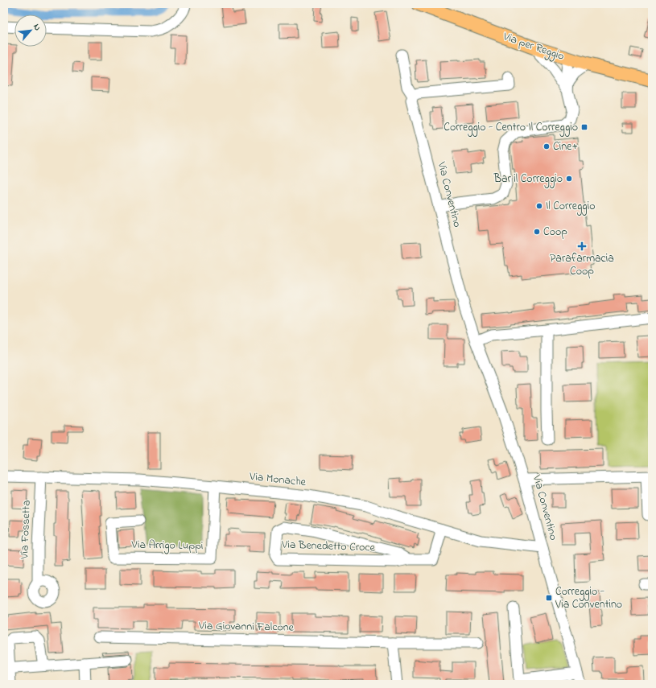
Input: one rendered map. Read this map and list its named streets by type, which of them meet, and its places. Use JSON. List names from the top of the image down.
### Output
{
  "streets": {
    "main road": ["Via per Reggio"],
    "street": [
      "Via Conventino",
      "Via Monache",
      "Via Fossetta",
      "Via Arrigo Luppi",
      "Via Benedetto Croce",
      "Via Giovanni Falcone"
    ]
  },
  "crossings": [
    ["Via Conventino", "Via Monache"],
    ["Via Monache", "Via Fossetta"],
    ["Via Monache", "Via Arrigo Luppi"],
    ["Via Monache", "Via Benedetto Croce"]
  ],
  "places": {
    "transit": ["Correggio - Centro Il Correggio", "Correggio - Via Conventino"],
    "other": [
      "Cine+",
      "Bar il Correggio",
      "Il Correggio",
      "Coop"
    ],
    "health": ["Parafarmacia Coop"]
  },
  "north": "top right"
}
